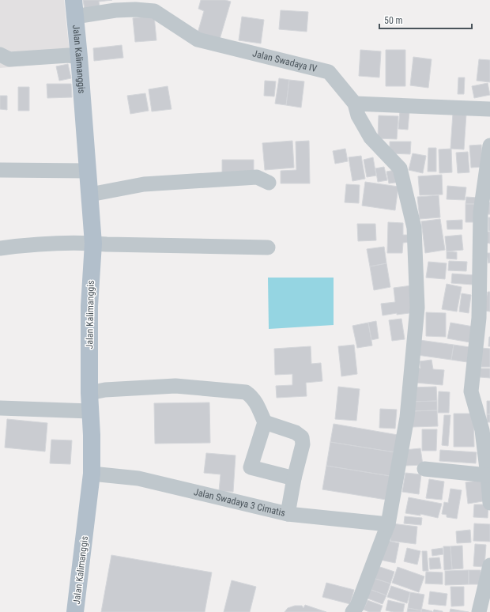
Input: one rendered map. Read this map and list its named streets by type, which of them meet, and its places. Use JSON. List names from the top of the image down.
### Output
{
  "streets": {
    "main road": ["Jalan Kalimanggis"],
    "street": ["Jalan Swadaya IV", "Jalan Swadaya 3 Cimatis"]
  },
  "crossings": [
    ["Jalan Kalimanggis", "Jalan Swadaya IV"],
    ["Jalan Kalimanggis", "Jalan Swadaya 3 Cimatis"],
    ["Jalan Swadaya IV", "Jalan Swadaya 3 Cimatis"]
  ],
  "scale_bar": "50 m"
}
